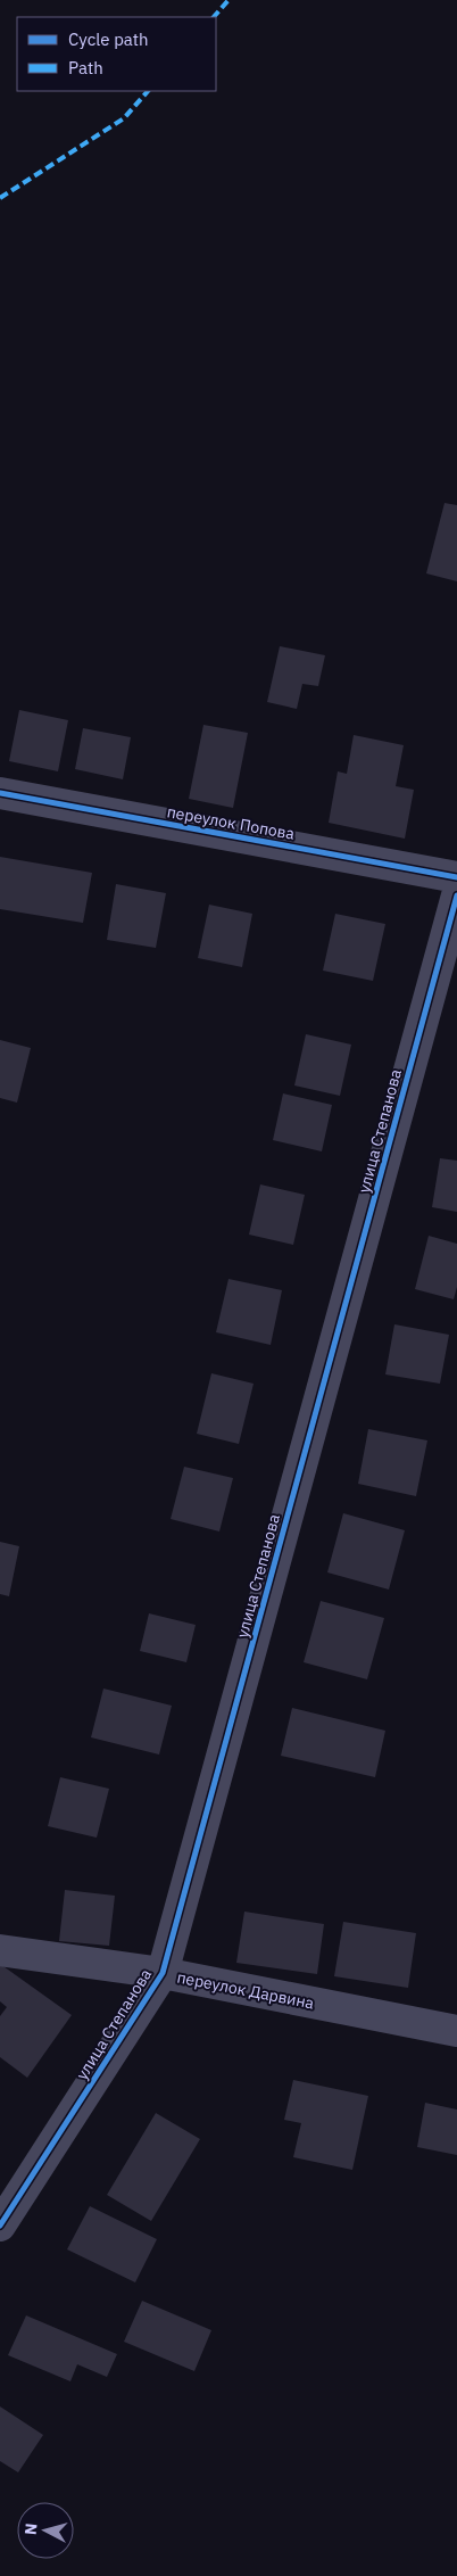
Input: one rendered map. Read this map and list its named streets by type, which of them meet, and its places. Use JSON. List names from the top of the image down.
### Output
{
  "streets": {
    "street": ["переулок Попова", "улица Степанова", "переулок Дарвина"]
  },
  "crossings": [
    ["улица Степанова", "переулок Дарвина"]
  ],
  "legend": ["Cycle path", "Path"],
  "north": "left"
}
